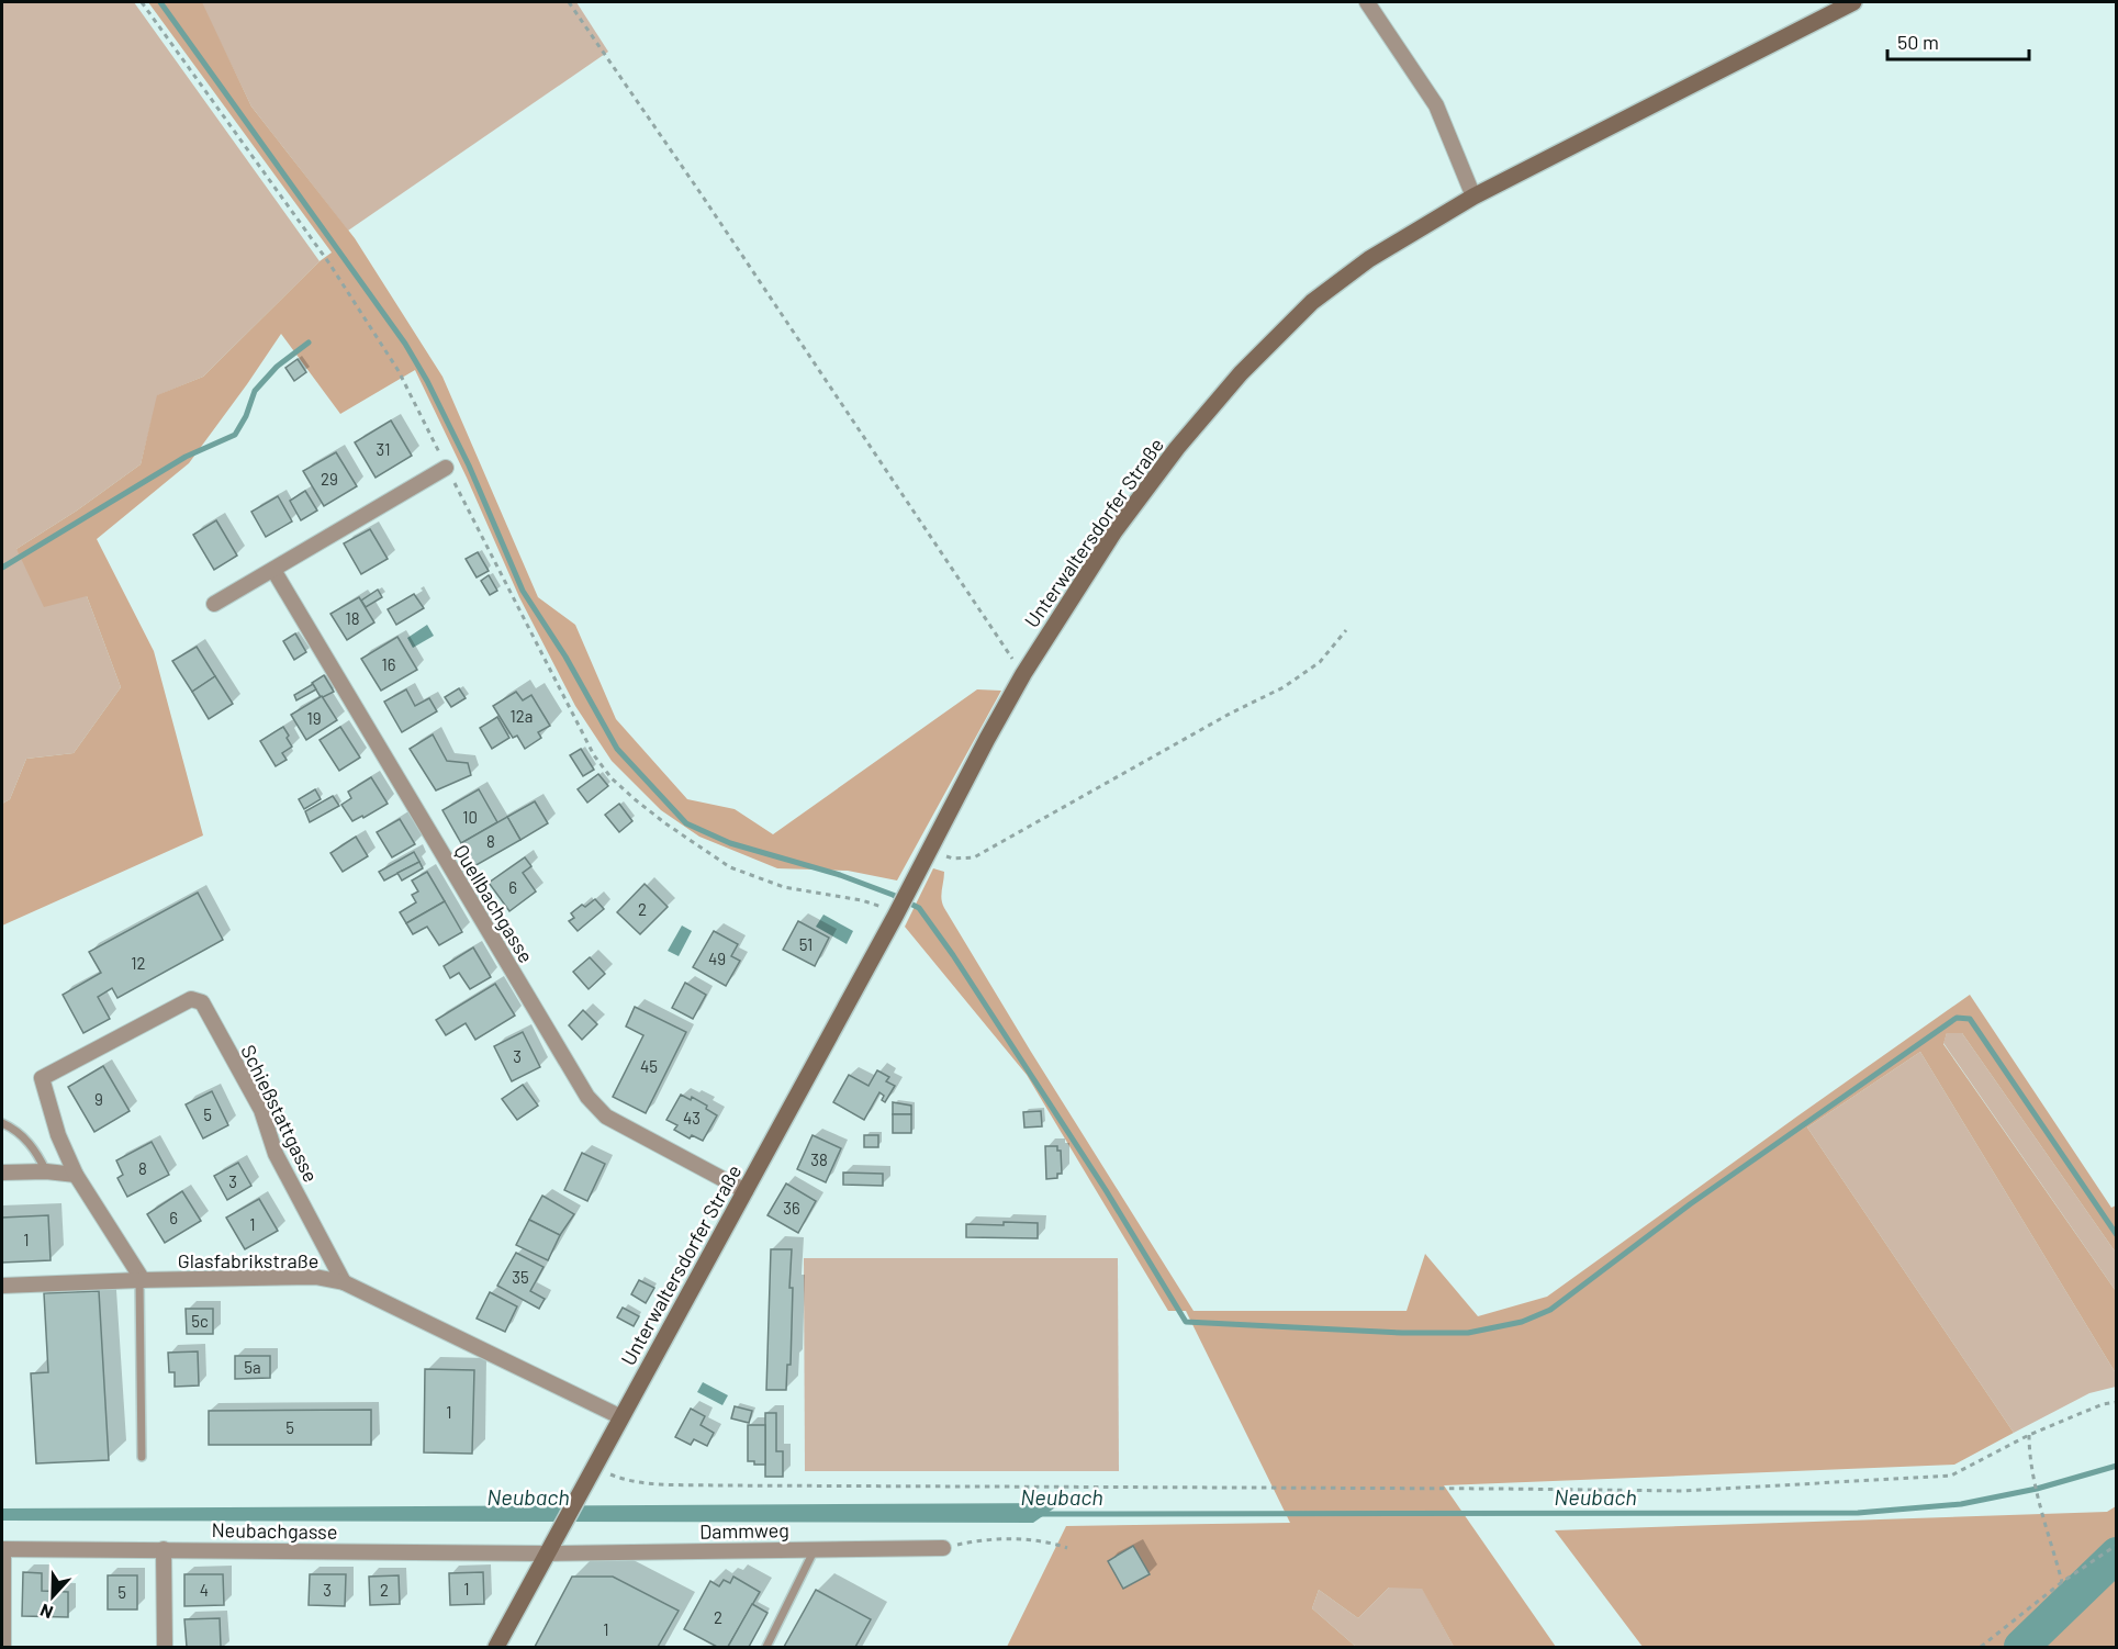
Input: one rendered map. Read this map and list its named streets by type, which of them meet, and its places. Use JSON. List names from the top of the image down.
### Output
{
  "streets": {
    "main road": ["Unterwaltersdorfer Straße"],
    "street": [
      "Quellbachgasse",
      "Schießstattgasse",
      "Glasfabrikstraße",
      "Neubachgasse",
      "Dammweg"
    ]
  },
  "crossings": [
    ["Unterwaltersdorfer Straße", "Quellbachgasse"],
    ["Unterwaltersdorfer Straße", "Glasfabrikstraße"],
    ["Unterwaltersdorfer Straße", "Neubachgasse"],
    ["Unterwaltersdorfer Straße", "Dammweg"],
    ["Schießstattgasse", "Glasfabrikstraße"],
    ["Neubachgasse", "Dammweg"]
  ],
  "water": ["Neubach"],
  "house_numbers": [
    "31",
    "29",
    "18",
    "16",
    "12a",
    "19",
    "10",
    "8",
    "6",
    "2",
    "51",
    "49",
    "12",
    "3",
    "45",
    "9",
    "5",
    "43",
    "38",
    "8",
    "3",
    "36",
    "6",
    "1",
    "1",
    "35",
    "5c",
    "5a",
    "1",
    "5",
    "1",
    "4",
    "3",
    "2",
    "5",
    "2",
    "1"
  ],
  "scale_bar": "50 m",
  "north": "bottom"
}
